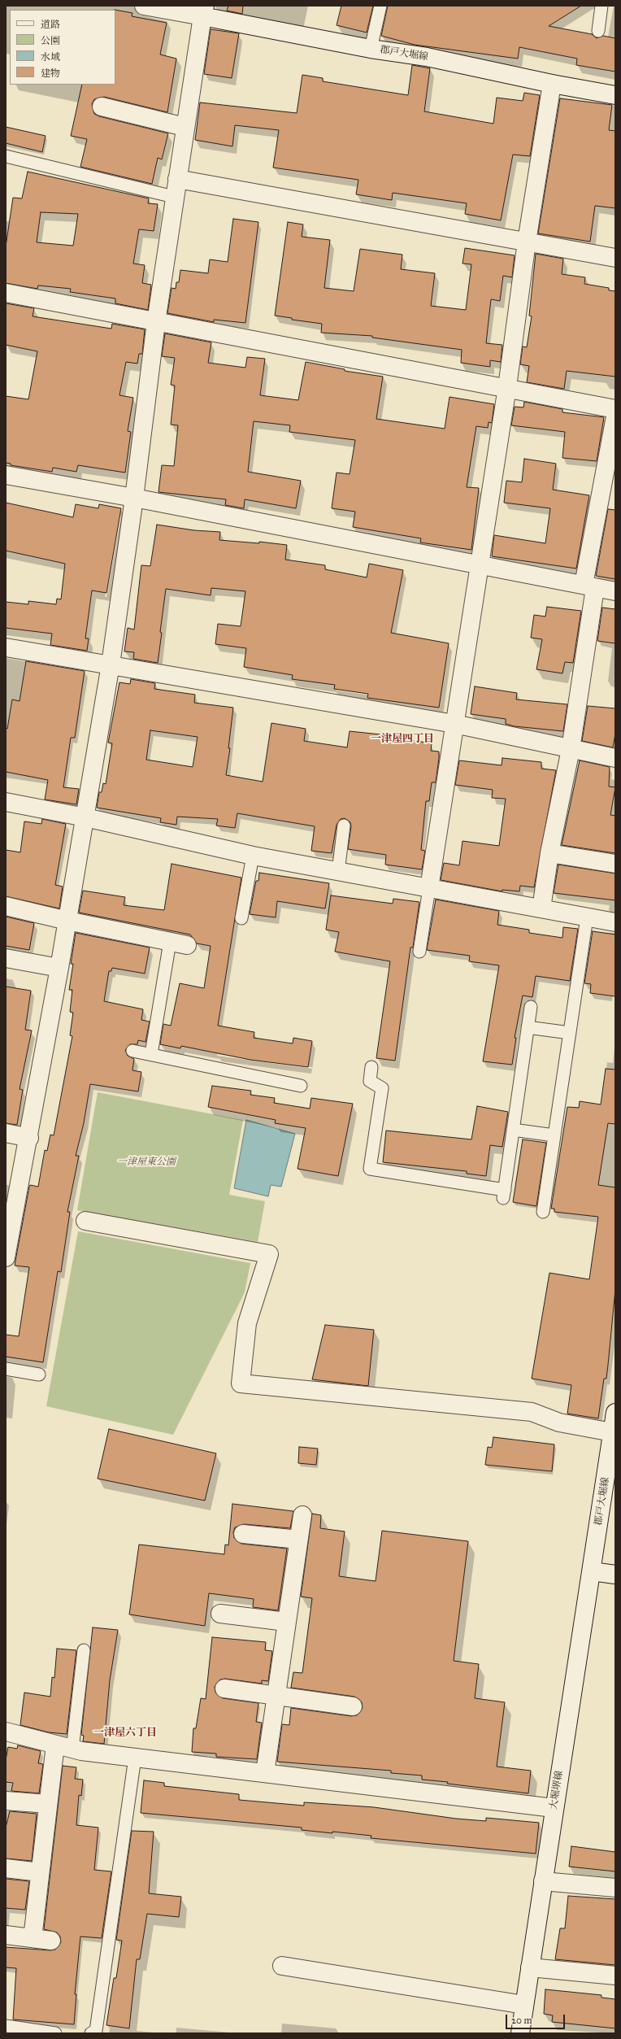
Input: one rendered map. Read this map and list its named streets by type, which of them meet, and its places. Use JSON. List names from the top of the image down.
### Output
{
  "streets": {
    "street": ["郡戸大堀線", "大堀堺線"]
  },
  "crossings": [
    ["郡戸大堀線", "大堀堺線"]
  ],
  "districts": ["一津屋四丁目", "一津屋六丁目"],
  "parks": ["一津屋東公園"],
  "legend": [
    "道路",
    "公園",
    "水域",
    "建物"
  ],
  "scale_bar": "20 m"
}
